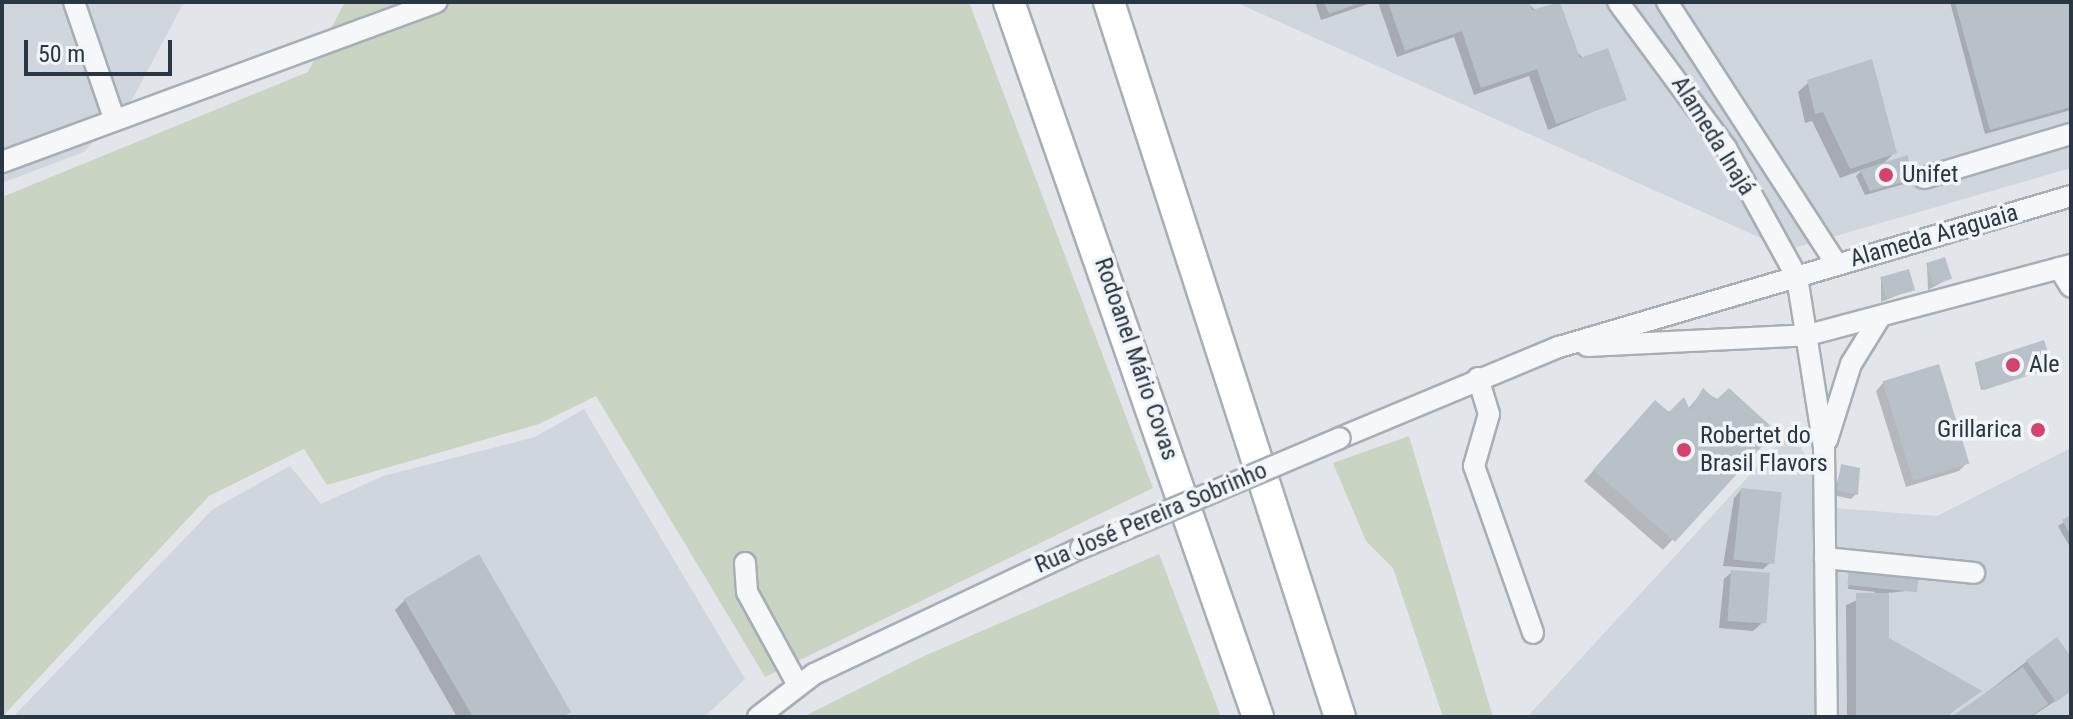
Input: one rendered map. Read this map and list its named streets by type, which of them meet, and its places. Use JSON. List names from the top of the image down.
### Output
{
  "streets": {
    "highway": ["Rodoanel Mário Covas"],
    "street": ["Alameda Inajá", "Alameda Araguaia", "Rua José Pereira Sobrinho"]
  },
  "crossings": [
    ["Alameda Inajá", "Alameda Araguaia"],
    ["Alameda Inajá", "Rua José Pereira Sobrinho"],
    ["Alameda Araguaia", "Rua José Pereira Sobrinho"]
  ],
  "places": [
    "Unifet",
    "Ale",
    "Grillarica",
    "Robertet do Brasil Flavors"
  ],
  "scale_bar": "50 m"
}
